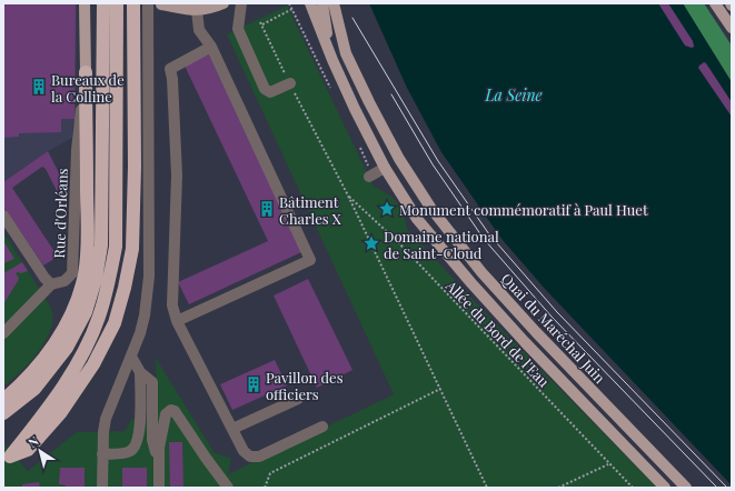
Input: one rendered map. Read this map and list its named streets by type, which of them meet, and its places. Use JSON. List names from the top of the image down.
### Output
{
  "streets": {
    "main road": ["Quai du Maréchal Juin"],
    "street": ["Rue d'Orléans"],
    "path": ["Allée du Bord de l'Eau"]
  },
  "water": ["La Seine"],
  "places": {
    "building": ["Bureaux de la Colline", "Bâtiment Charles X", "Pavillon des officiers"],
    "place": ["Monument commémoratif à Paul Huet", "Domaine national de Saint-Cloud"]
  },
  "north": "top left"
}
